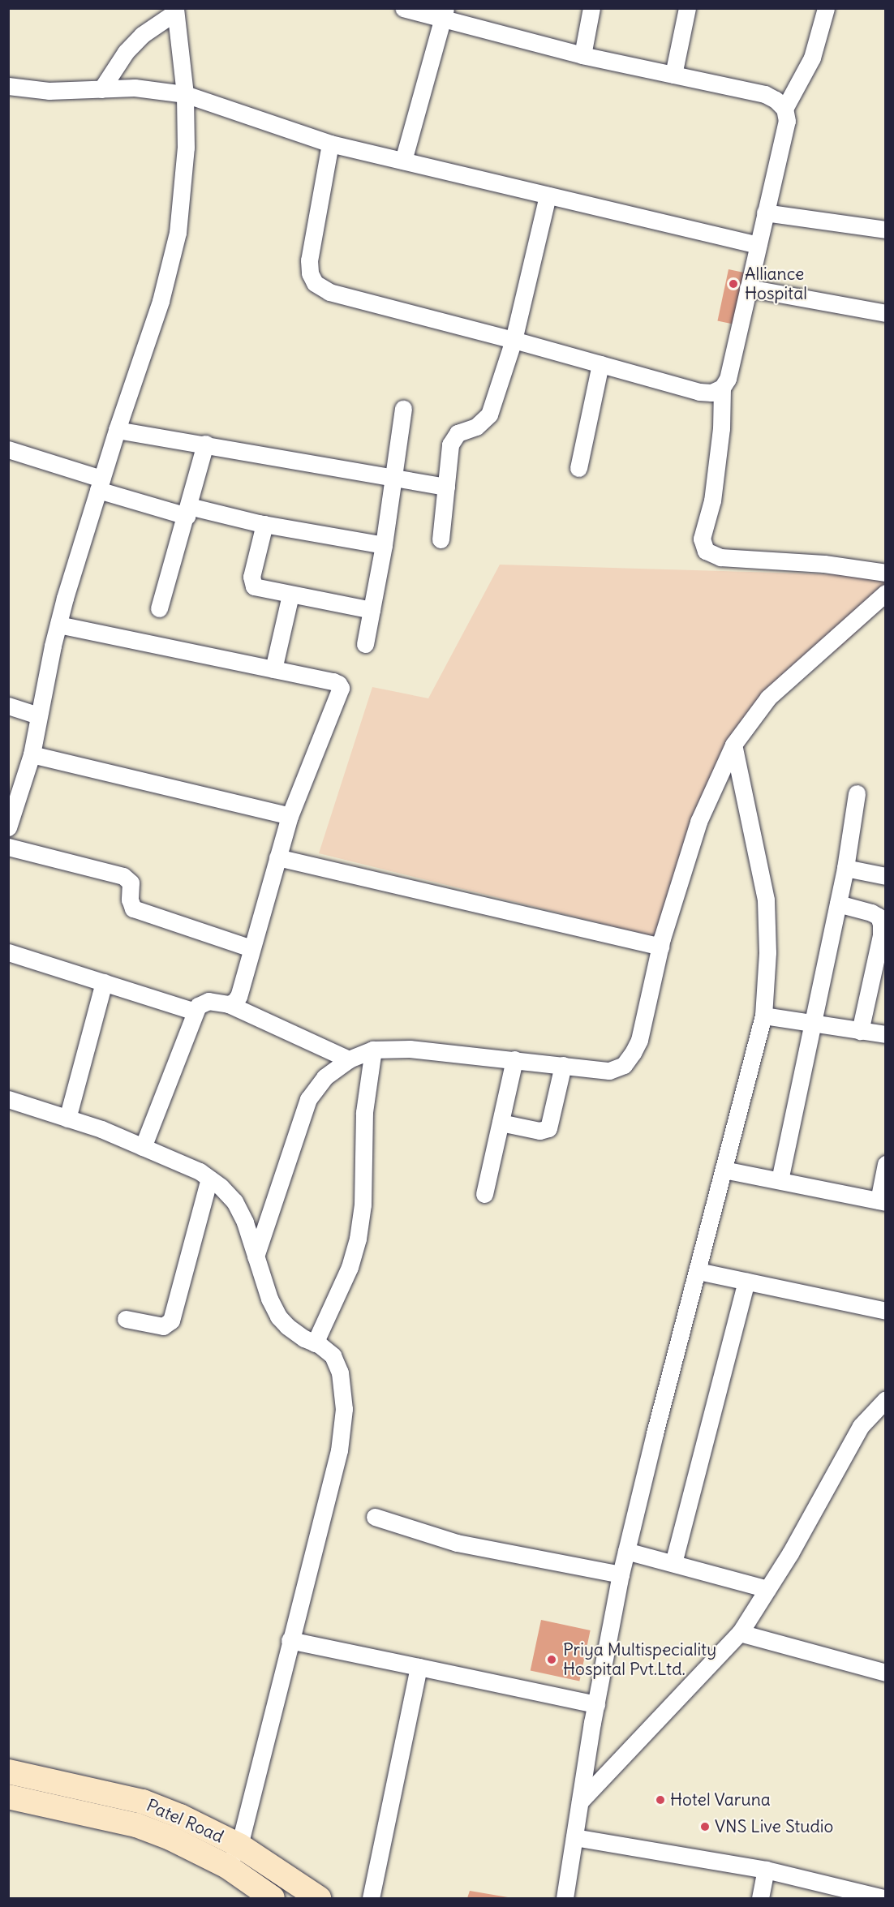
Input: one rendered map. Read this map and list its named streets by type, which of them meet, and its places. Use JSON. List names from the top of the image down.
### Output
{
  "streets": {
    "street": ["Patel Road"]
  },
  "places": [
    "Alliance Hospital",
    "Priya Multispeciality Hospital Pvt.Ltd.",
    "Hotel Varuna",
    "VNS Live Studio"
  ]
}
